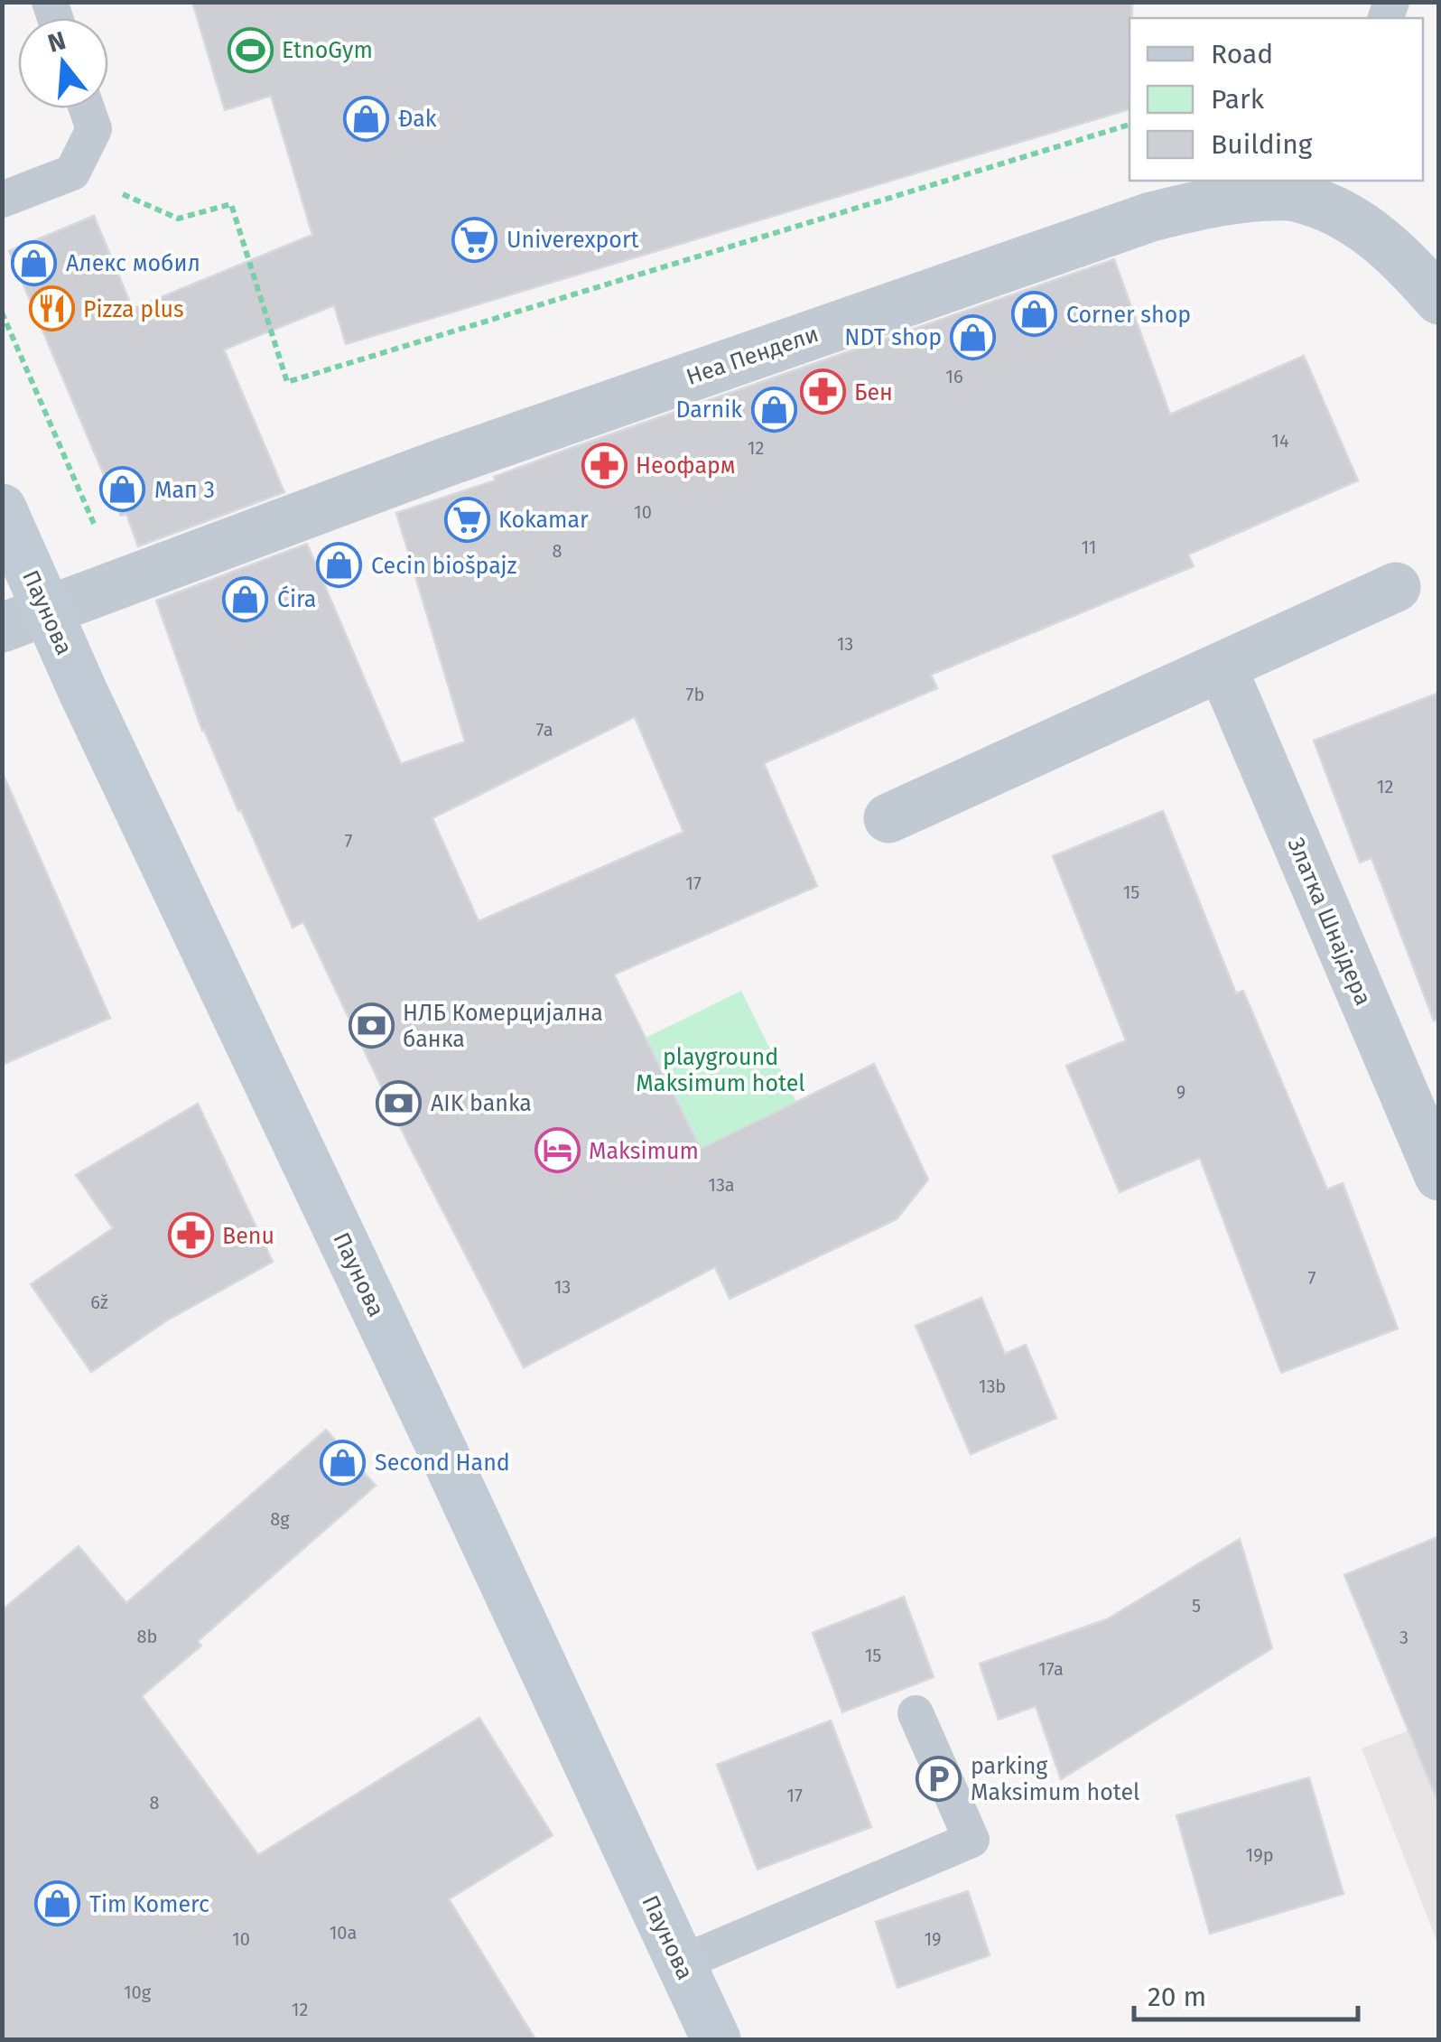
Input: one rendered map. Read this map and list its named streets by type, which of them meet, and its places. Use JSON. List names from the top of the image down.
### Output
{
  "streets": {
    "street": ["Неа Пендели", "Паунова", "Златка Шнајдера"]
  },
  "crossings": [
    ["Неа Пендели", "Паунова"]
  ],
  "parks": ["playground Maksimum hotel"],
  "places": {
    "sports": ["EtnoGym"],
    "shop": [
      "Đak",
      "Алекс мобил",
      "Corner shop",
      "NDT shop",
      "Darnik",
      "Мап 3",
      "Cecin biošpajz",
      "Ćira",
      "Second Hand",
      "Tim Komerc"
    ],
    "supermarket": ["Univerexport", "Kokamar"],
    "restaurant": ["Pizza plus"],
    "pharmacy": ["Бен", "Неофарм", "Benu"],
    "bank": ["НЛБ Комерцијална банка", "AIK banka"],
    "hotel": ["Maksimum"],
    "parking": ["parking Maksimum hotel"]
  },
  "house_numbers": [
    "16",
    "14",
    "12",
    "10",
    "11",
    "8",
    "13",
    "7b",
    "7a",
    "12",
    "7",
    "17",
    "15",
    "9",
    "13a",
    "7",
    "13",
    "6ž",
    "13b",
    "8g",
    "5",
    "8b",
    "3",
    "15",
    "17a",
    "17",
    "8",
    "19p",
    "10a",
    "10",
    "19",
    "10g",
    "12"
  ],
  "legend": ["Road", "Park", "Building"],
  "scale_bar": "20 m",
  "north": "top"
}
